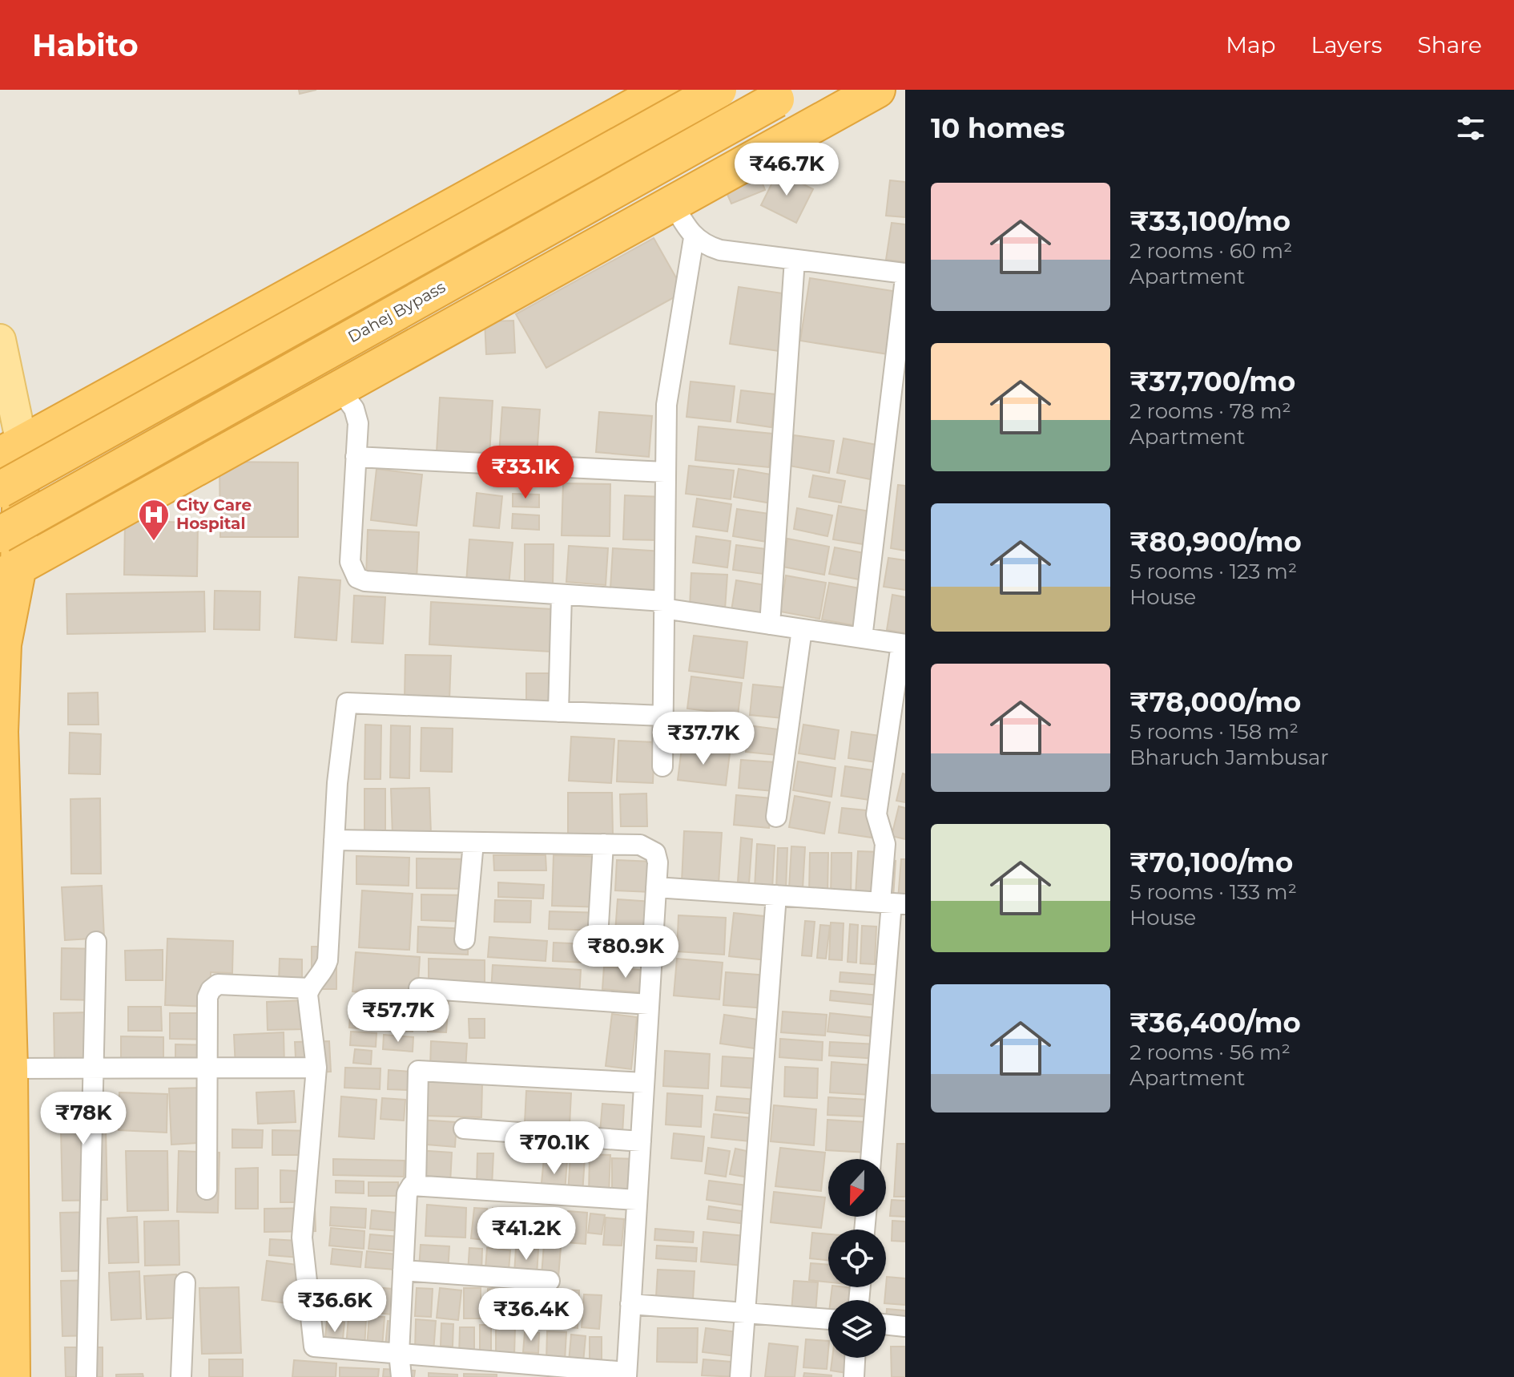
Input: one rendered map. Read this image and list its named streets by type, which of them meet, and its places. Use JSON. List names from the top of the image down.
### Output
{
  "streets": {
    "highway": ["Dahej Bypass"]
  },
  "places": {
    "hospital": ["City Care Hospital"]
  },
  "north": "bottom",
  "page": {
    "header": "Habito",
    "nav": ["Map", "Layers", "Share"],
    "heading": "10 homes",
    "price": [
      "₹46.7K",
      "₹33.1K",
      "₹37.7K",
      "₹80.9K",
      "₹57.7K",
      "₹78K",
      "₹70.1K",
      "₹41.2K",
      "₹36.6K",
      "₹36.4K"
    ],
    "list": [
      {
        "name": "₹33,100/mo",
        "note": "2 rooms · 60 m² · Apartment"
      },
      {
        "name": "₹37,700/mo",
        "note": "2 rooms · 78 m² · Apartment"
      },
      {
        "name": "₹80,900/mo",
        "note": "5 rooms · 123 m² · House"
      },
      {
        "name": "₹78,000/mo",
        "note": "5 rooms · 158 m² · Bharuch Jambusar"
      },
      {
        "name": "₹70,100/mo",
        "note": "5 rooms · 133 m² · House"
      },
      {
        "name": "₹36,400/mo",
        "note": "2 rooms · 56 m² · Apartment"
      }
    ]
  }
}
